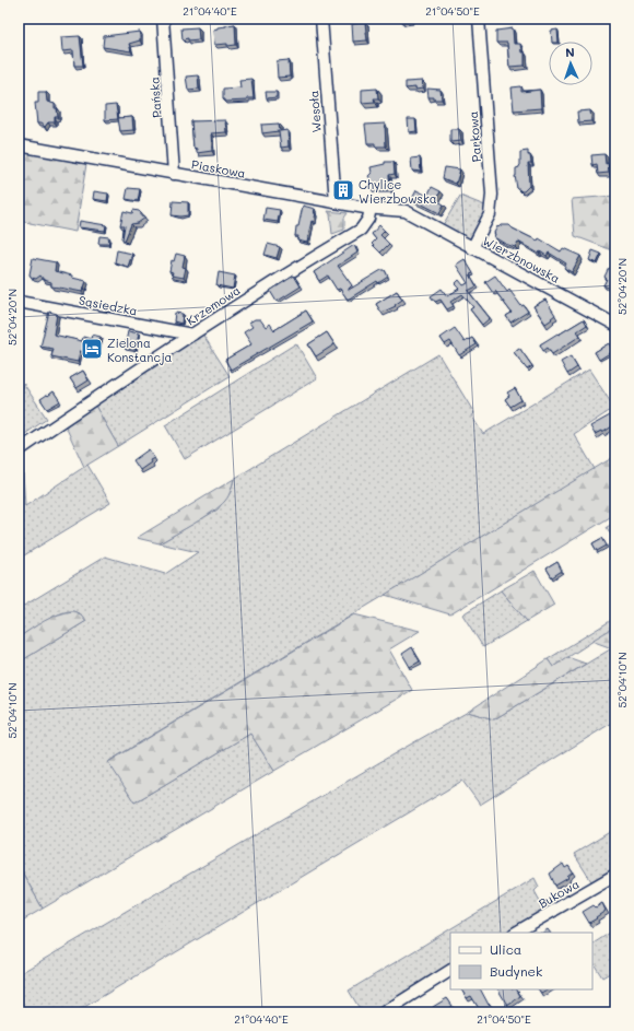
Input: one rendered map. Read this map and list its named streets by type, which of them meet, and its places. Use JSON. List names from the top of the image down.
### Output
{
  "streets": {
    "street": [
      "Pańska",
      "Wesoła",
      "Parkowa",
      "Piaskowa",
      "Wierzbnowska",
      "Sąsiedzka",
      "Krzemowa",
      "Bukowa"
    ]
  },
  "crossings": [
    ["Pańska", "Piaskowa"],
    ["Wesoła", "Piaskowa"],
    ["Parkowa", "Wierzbnowska"],
    ["Piaskowa", "Wierzbnowska"],
    ["Piaskowa", "Krzemowa"],
    ["Sąsiedzka", "Krzemowa"]
  ],
  "places": {
    "building": ["Chylice Wierzbowska"],
    "hotel": ["Zielona Konstancja"]
  },
  "legend": ["Ulica", "Budynek"],
  "north": "top",
  "coordinates": [
    "21°04'40\"E",
    "21°04'50\"E",
    "52°04'20\"N",
    "52°04'10\"N"
  ]
}
